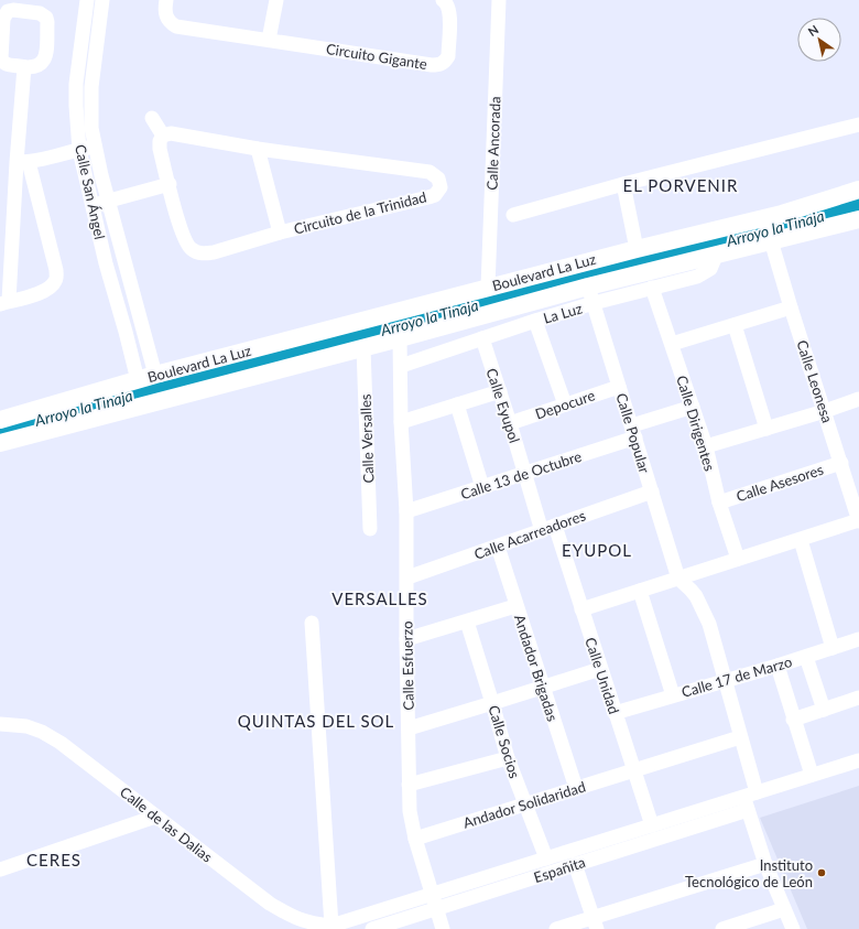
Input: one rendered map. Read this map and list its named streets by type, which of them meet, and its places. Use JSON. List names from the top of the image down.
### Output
{
  "streets": {
    "main road": ["Boulevard La Luz"],
    "street": [
      "Circuito Gigante",
      "Calle Ancorada",
      "Calle San Ángel",
      "Circuito de la Trinidad",
      "La Luz",
      "Calle Leonesa",
      "Depocure",
      "Calle Eyupol",
      "Calle Dirigentes",
      "Calle Popular",
      "Calle Versalles",
      "Calle 13 de Octubre",
      "Calle Asesores",
      "Calle Acarreadores",
      "Calle Esfuerzo",
      "Andador Brigadas",
      "Calle Unidad",
      "Calle 17 de Marzo",
      "Calle Socios",
      "Andador Solidaridad",
      "Calle de las Dalias",
      "Españita"
    ]
  },
  "crossings": [
    ["Calle Ancorada", "Boulevard La Luz"],
    ["Calle San Ángel", "Boulevard La Luz"],
    ["Boulevard La Luz", "La Luz"],
    ["Boulevard La Luz", "Calle Leonesa"],
    ["Boulevard La Luz", "Calle Popular"],
    ["Boulevard La Luz", "Calle Versalles"],
    ["Boulevard La Luz", "Calle Esfuerzo"],
    ["La Luz", "Calle Eyupol"],
    ["La Luz", "Calle Dirigentes"],
    ["La Luz", "Calle Popular"],
    ["La Luz", "Calle Esfuerzo"],
    ["Calle Leonesa", "Calle Asesores"],
    ["Depocure", "Calle Eyupol"],
    ["Depocure", "Calle Popular"],
    ["Calle Eyupol", "Calle 13 de Octubre"],
    ["Calle Eyupol", "Calle Acarreadores"],
    ["Calle Eyupol", "Calle Unidad"],
    ["Calle Dirigentes", "Calle 13 de Octubre"],
    ["Calle Dirigentes", "Calle Asesores"],
    ["Calle Popular", "Calle 13 de Octubre"],
    ["Calle Popular", "Calle Acarreadores"],
    ["Calle 13 de Octubre", "Calle Esfuerzo"],
    ["Calle Acarreadores", "Calle Esfuerzo"],
    ["Calle Acarreadores", "Andador Brigadas"],
    ["Calle Acarreadores", "Calle Unidad"],
    ["Calle Esfuerzo", "Andador Solidaridad"],
    ["Calle Esfuerzo", "Españita"],
    ["Andador Brigadas", "Andador Solidaridad"],
    ["Calle Unidad", "Calle 17 de Marzo"],
    ["Calle Unidad", "Andador Solidaridad"],
    ["Calle Socios", "Andador Solidaridad"]
  ],
  "districts": [
    "EL PORVENIR",
    "EYUPOL",
    "VERSALLES",
    "QUINTAS DEL SOL",
    "CERES"
  ],
  "water": ["Arroyo la Tinaja"],
  "places": ["Instituto Tecnológico de León"],
  "north": "top left"
}
